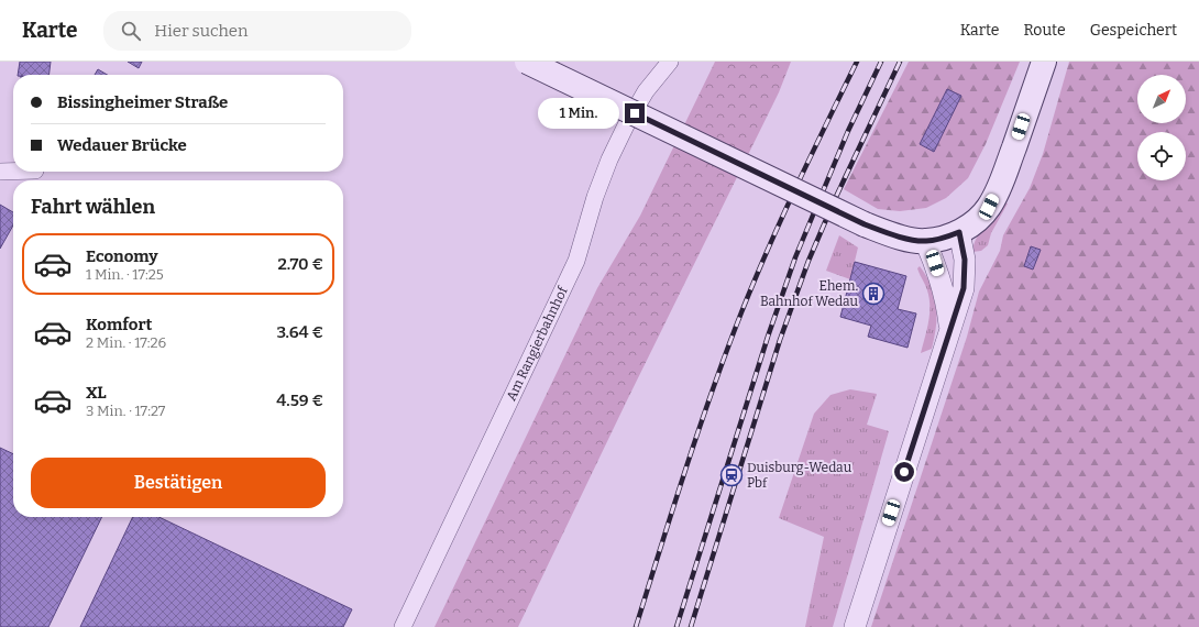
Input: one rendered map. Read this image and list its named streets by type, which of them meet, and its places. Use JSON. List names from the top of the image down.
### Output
{
  "streets": {
    "street": ["Am Rangierbahnhof"]
  },
  "places": {
    "building": ["Ehem. Bahnhof Wedau"],
    "station": ["Duisburg-Wedau Pbf"]
  },
  "north": "top right",
  "page": {
    "header": "Karte",
    "search": "Hier suchen",
    "nav": ["Karte", "Route", "Gespeichert"],
    "banner": ["Bissingheimer Straße", "Wedauer Brücke"],
    "bubble": "1 Min.",
    "heading": "Fahrt wählen",
    "list": [
      {
        "name": "Economy",
        "note": "1 Min. · 17:25",
        "value": "2.70 €"
      },
      {
        "name": "Komfort",
        "note": "2 Min. · 17:26",
        "value": "3.64 €"
      },
      {
        "name": "XL",
        "note": "3 Min. · 17:27",
        "value": "4.59 €"
      }
    ],
    "buttons": "Bestätigen"
  }
}
